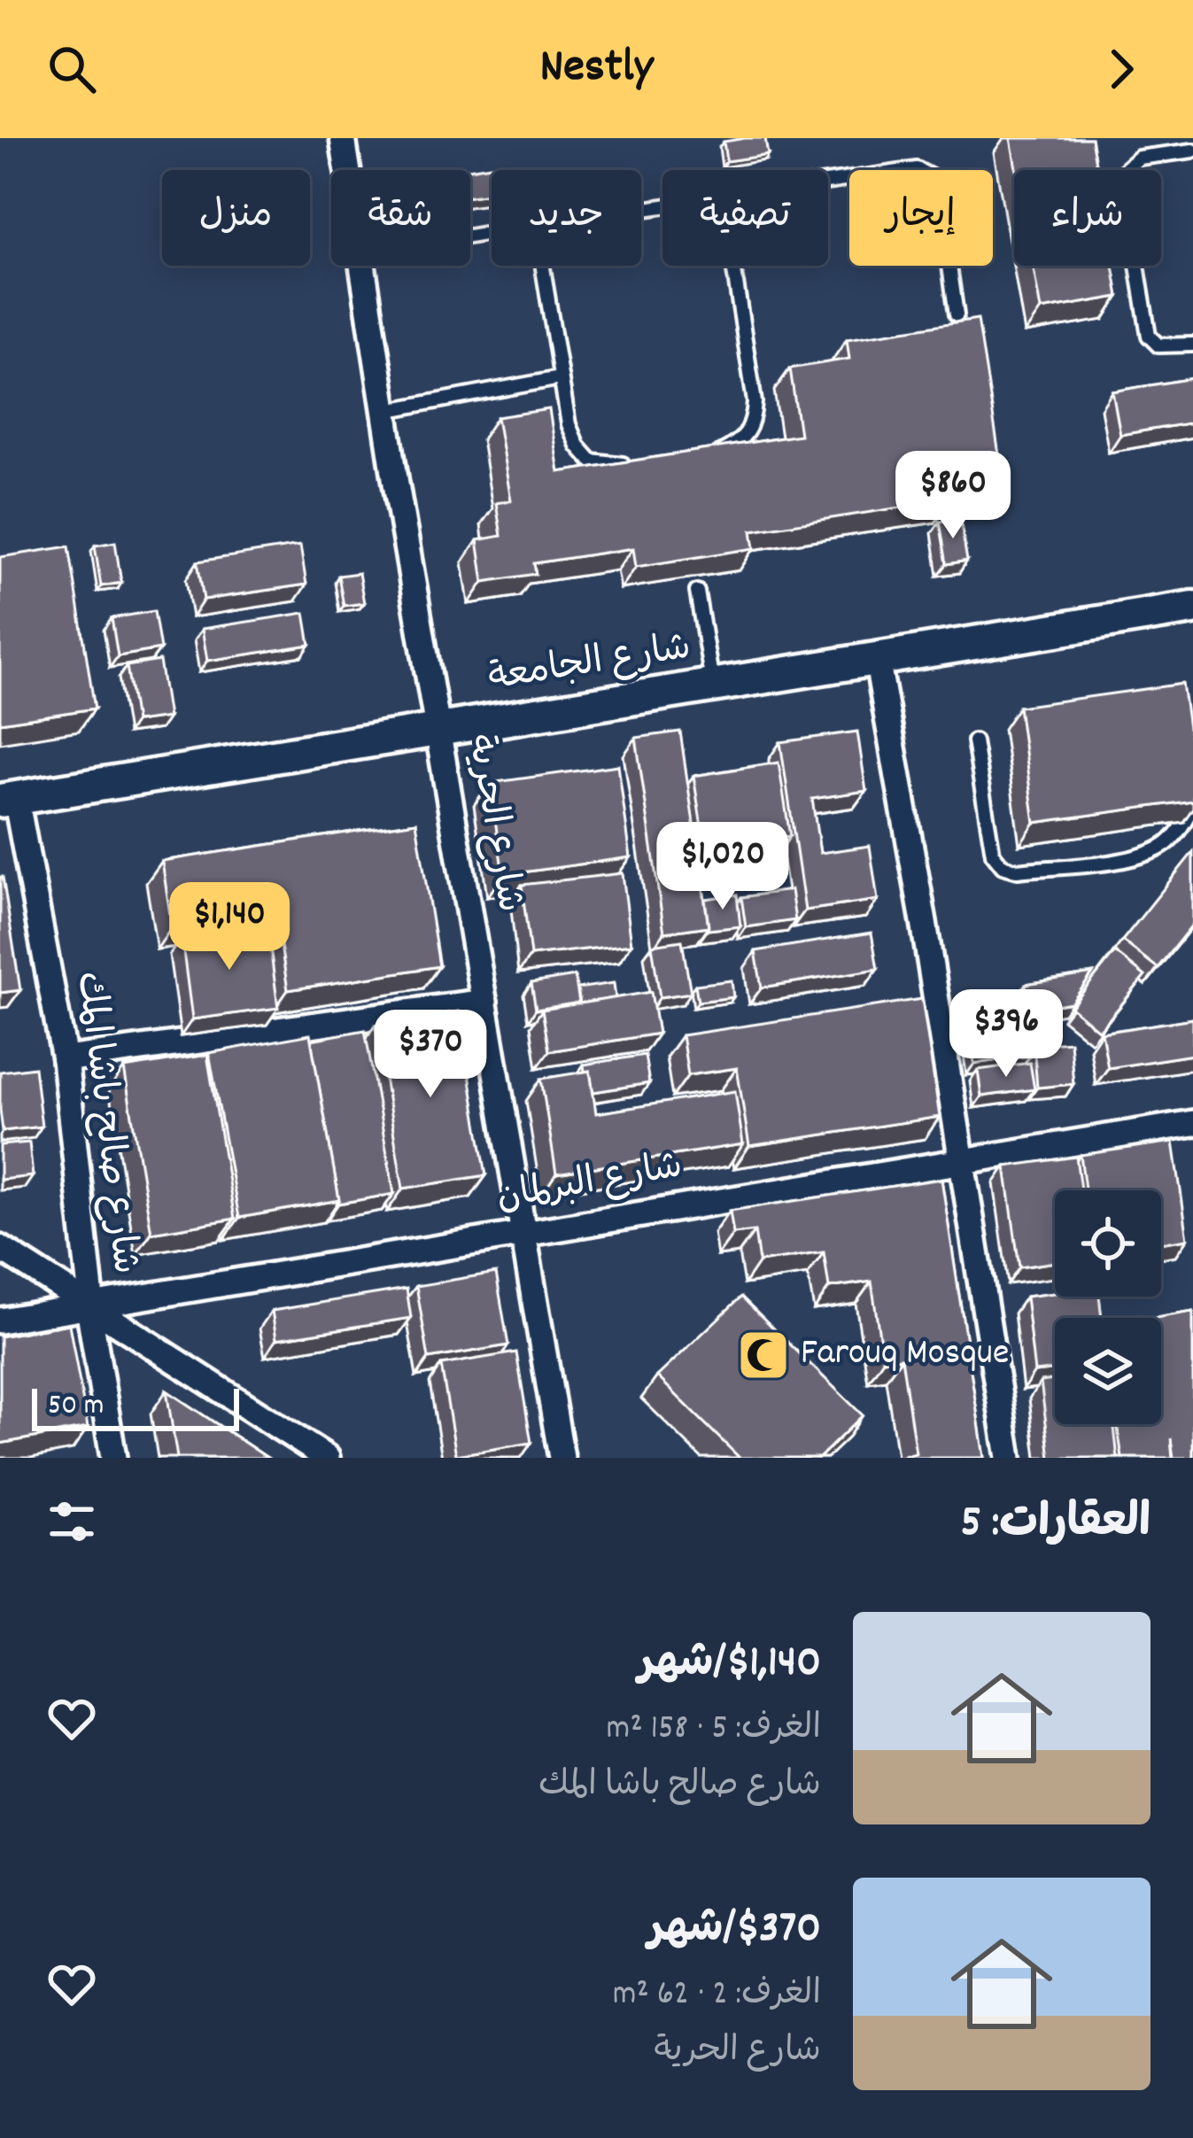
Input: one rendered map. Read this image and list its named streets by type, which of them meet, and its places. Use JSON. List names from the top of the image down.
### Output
{
  "streets": {
    "main road": ["شارع الجامعة"],
    "street": ["شارع الحرية", "شارع صالح باشا المك", "شارع البرلمان"]
  },
  "crossings": [
    ["شارع الجامعة", "شارع الحرية"],
    ["شارع الجامعة", "شارع صالح باشا المك"],
    ["شارع الحرية", "شارع البرلمان"],
    ["شارع صالح باشا المك", "شارع البرلمان"]
  ],
  "places": {
    "mosque": ["Farouq Mosque"]
  },
  "scale_bar": "50 m",
  "page": {
    "header": "Nestly",
    "chip": [
      "شراء",
      "إيجار",
      "تصفية",
      "جديد",
      "شقة",
      "منزل"
    ],
    "price": [
      "$860",
      "$1,020",
      "$1,140",
      "$396",
      "$370"
    ],
    "scale": "50 m",
    "heading": "العقارات: 5",
    "list": [
      {
        "name": "$1,140/شهر",
        "note": "الغرف: 5 · 158 m² · شارع صالح باشا المك"
      },
      {
        "name": "$370/شهر",
        "note": "الغرف: 2 · 62 m² · شارع الحرية"
      }
    ]
  }
}
